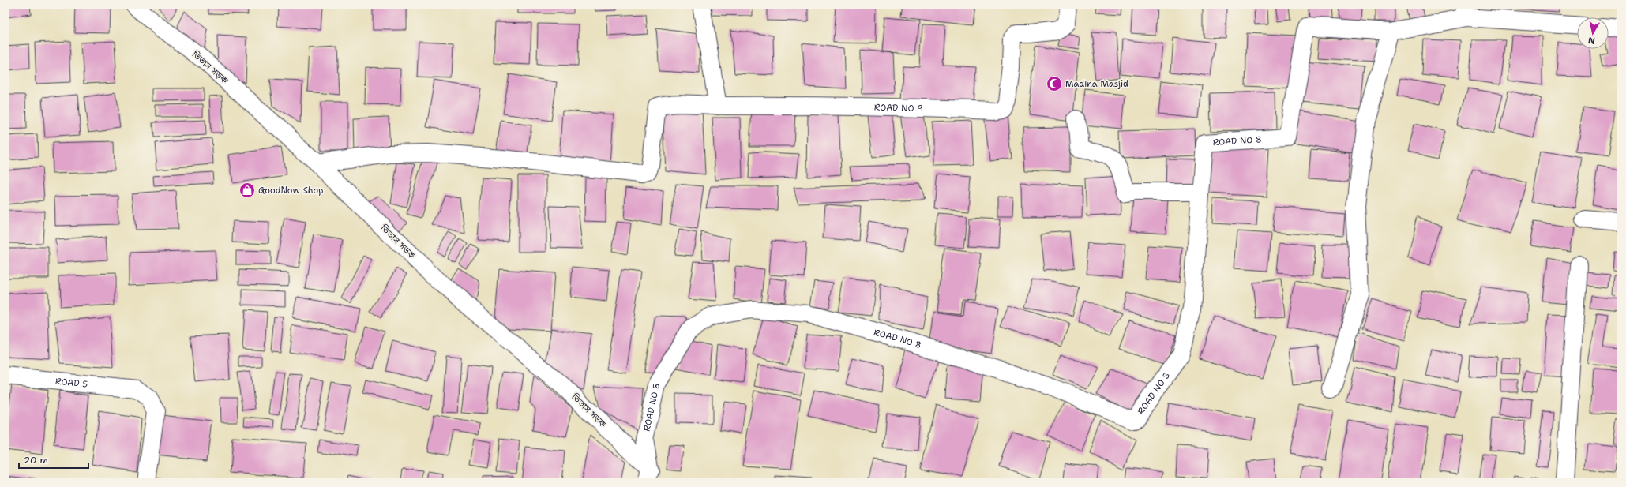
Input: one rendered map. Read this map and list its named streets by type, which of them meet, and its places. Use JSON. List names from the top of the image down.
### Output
{
  "streets": {
    "street": [
      "তিতাস সড়ক",
      "ROAD NO 9",
      "ROAD NO 8",
      "ROAD 5"
    ]
  },
  "crossings": [
    ["তিতাস সড়ক", "ROAD NO 9"],
    ["তিতাস সড়ক", "ROAD NO 8"]
  ],
  "places": {
    "mosque": ["Madina Masjid"],
    "shop": ["GoodNow Shop"]
  },
  "scale_bar": "20 m",
  "north": "bottom"
}
